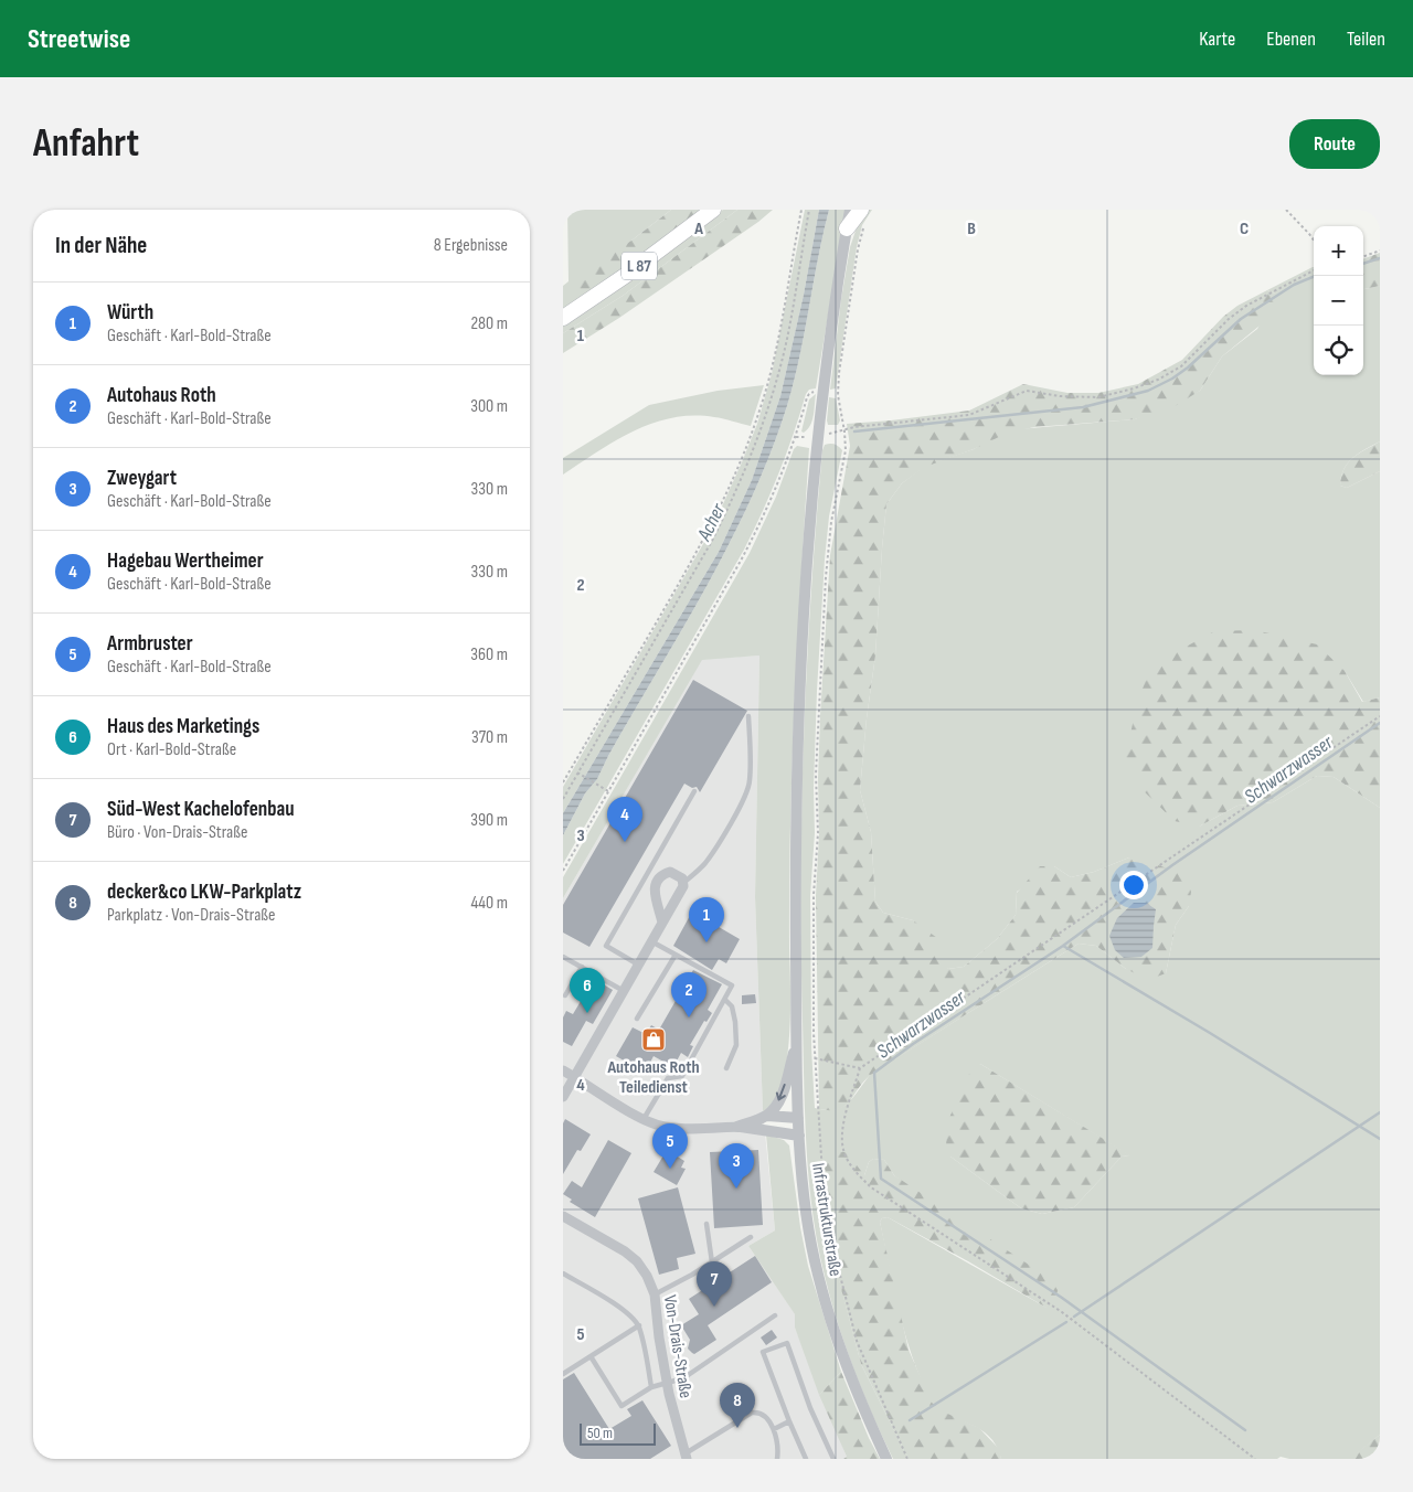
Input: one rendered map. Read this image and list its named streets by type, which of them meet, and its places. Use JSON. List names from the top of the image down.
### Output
{
  "streets": {
    "main road": ["L 87"],
    "street": ["Infrastrukturstraße", "Von-Drais-Straße"]
  },
  "water": ["Acher", "Schwarzwasser"],
  "places": {
    "shop": ["Autohaus Roth Teiledienst"]
  },
  "scale_bar": "50 m",
  "page": {
    "header": "Streetwise",
    "nav": ["Karte", "Ebenen", "Teilen"],
    "buttons": "Route",
    "title": "Anfahrt",
    "heading": ["In der Nähe", "8 Ergebnisse"],
    "map_buttons": ["+", "−"],
    "list": [
      {
        "mark": "1",
        "name": "Würth",
        "note": "Geschäft · Karl-Bold-Straße",
        "value": "280 m"
      },
      {
        "mark": "2",
        "name": "Autohaus Roth",
        "note": "Geschäft · Karl-Bold-Straße",
        "value": "300 m"
      },
      {
        "mark": "3",
        "name": "Zweygart",
        "note": "Geschäft · Karl-Bold-Straße",
        "value": "330 m"
      },
      {
        "mark": "4",
        "name": "Hagebau Wertheimer",
        "note": "Geschäft · Karl-Bold-Straße",
        "value": "330 m"
      },
      {
        "mark": "5",
        "name": "Armbruster",
        "note": "Geschäft · Karl-Bold-Straße",
        "value": "360 m"
      },
      {
        "mark": "6",
        "name": "Haus des Marketings",
        "note": "Ort · Karl-Bold-Straße",
        "value": "370 m"
      },
      {
        "mark": "7",
        "name": "Süd-West Kachelofenbau",
        "note": "Büro · Von-Drais-Straße",
        "value": "390 m"
      },
      {
        "mark": "8",
        "name": "decker&co LKW-Parkplatz",
        "note": "Parkplatz · Von-Drais-Straße",
        "value": "440 m"
      }
    ],
    "pins": [
      "4",
      "1",
      "6",
      "2",
      "5",
      "3",
      "7",
      "8"
    ],
    "scale": "50 m"
  },
  "grid": {
    "columns": ["A", "B", "C"],
    "rows": [
      "1",
      "2",
      "3",
      "4",
      "5"
    ]
  }
}
